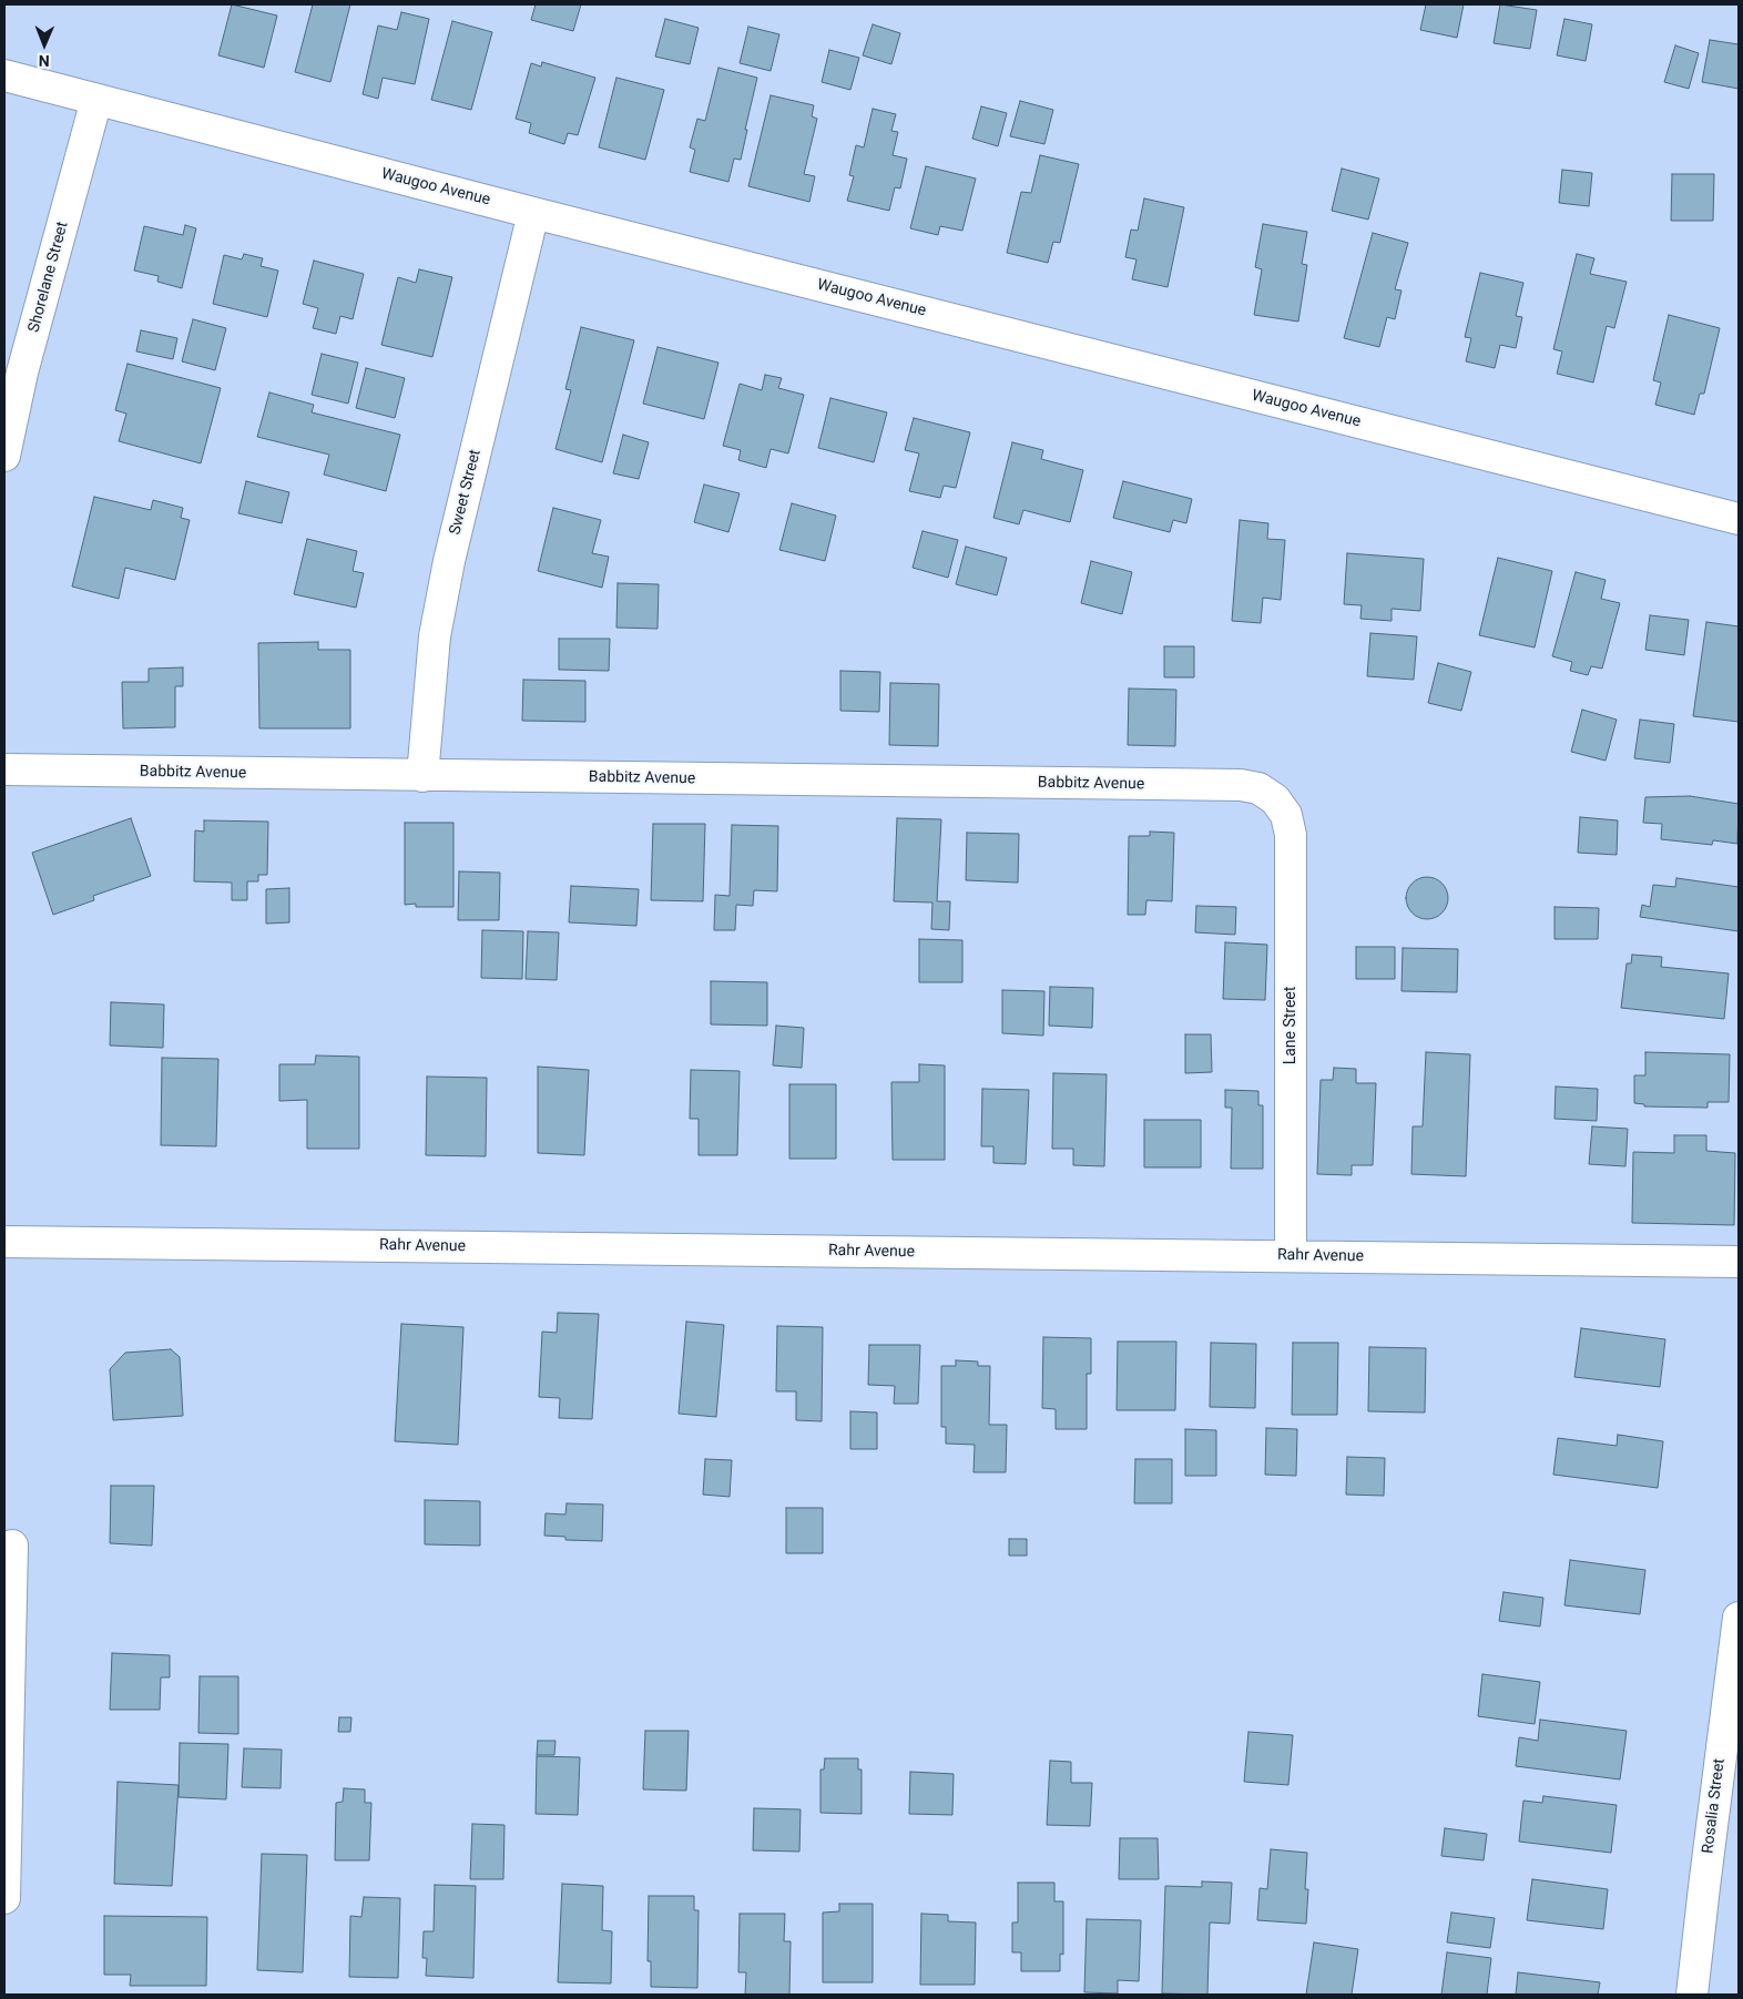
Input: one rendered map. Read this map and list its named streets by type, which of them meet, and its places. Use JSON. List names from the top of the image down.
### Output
{
  "streets": {
    "street": [
      "Waugoo Avenue",
      "Shorelane Street",
      "Sweet Street",
      "Babbitz Avenue",
      "Lane Street",
      "Rahr Avenue",
      "Rosalia Street"
    ]
  },
  "crossings": [
    ["Waugoo Avenue", "Shorelane Street"],
    ["Waugoo Avenue", "Sweet Street"],
    ["Sweet Street", "Babbitz Avenue"],
    ["Babbitz Avenue", "Lane Street"],
    ["Lane Street", "Rahr Avenue"]
  ],
  "north": "bottom"
}
